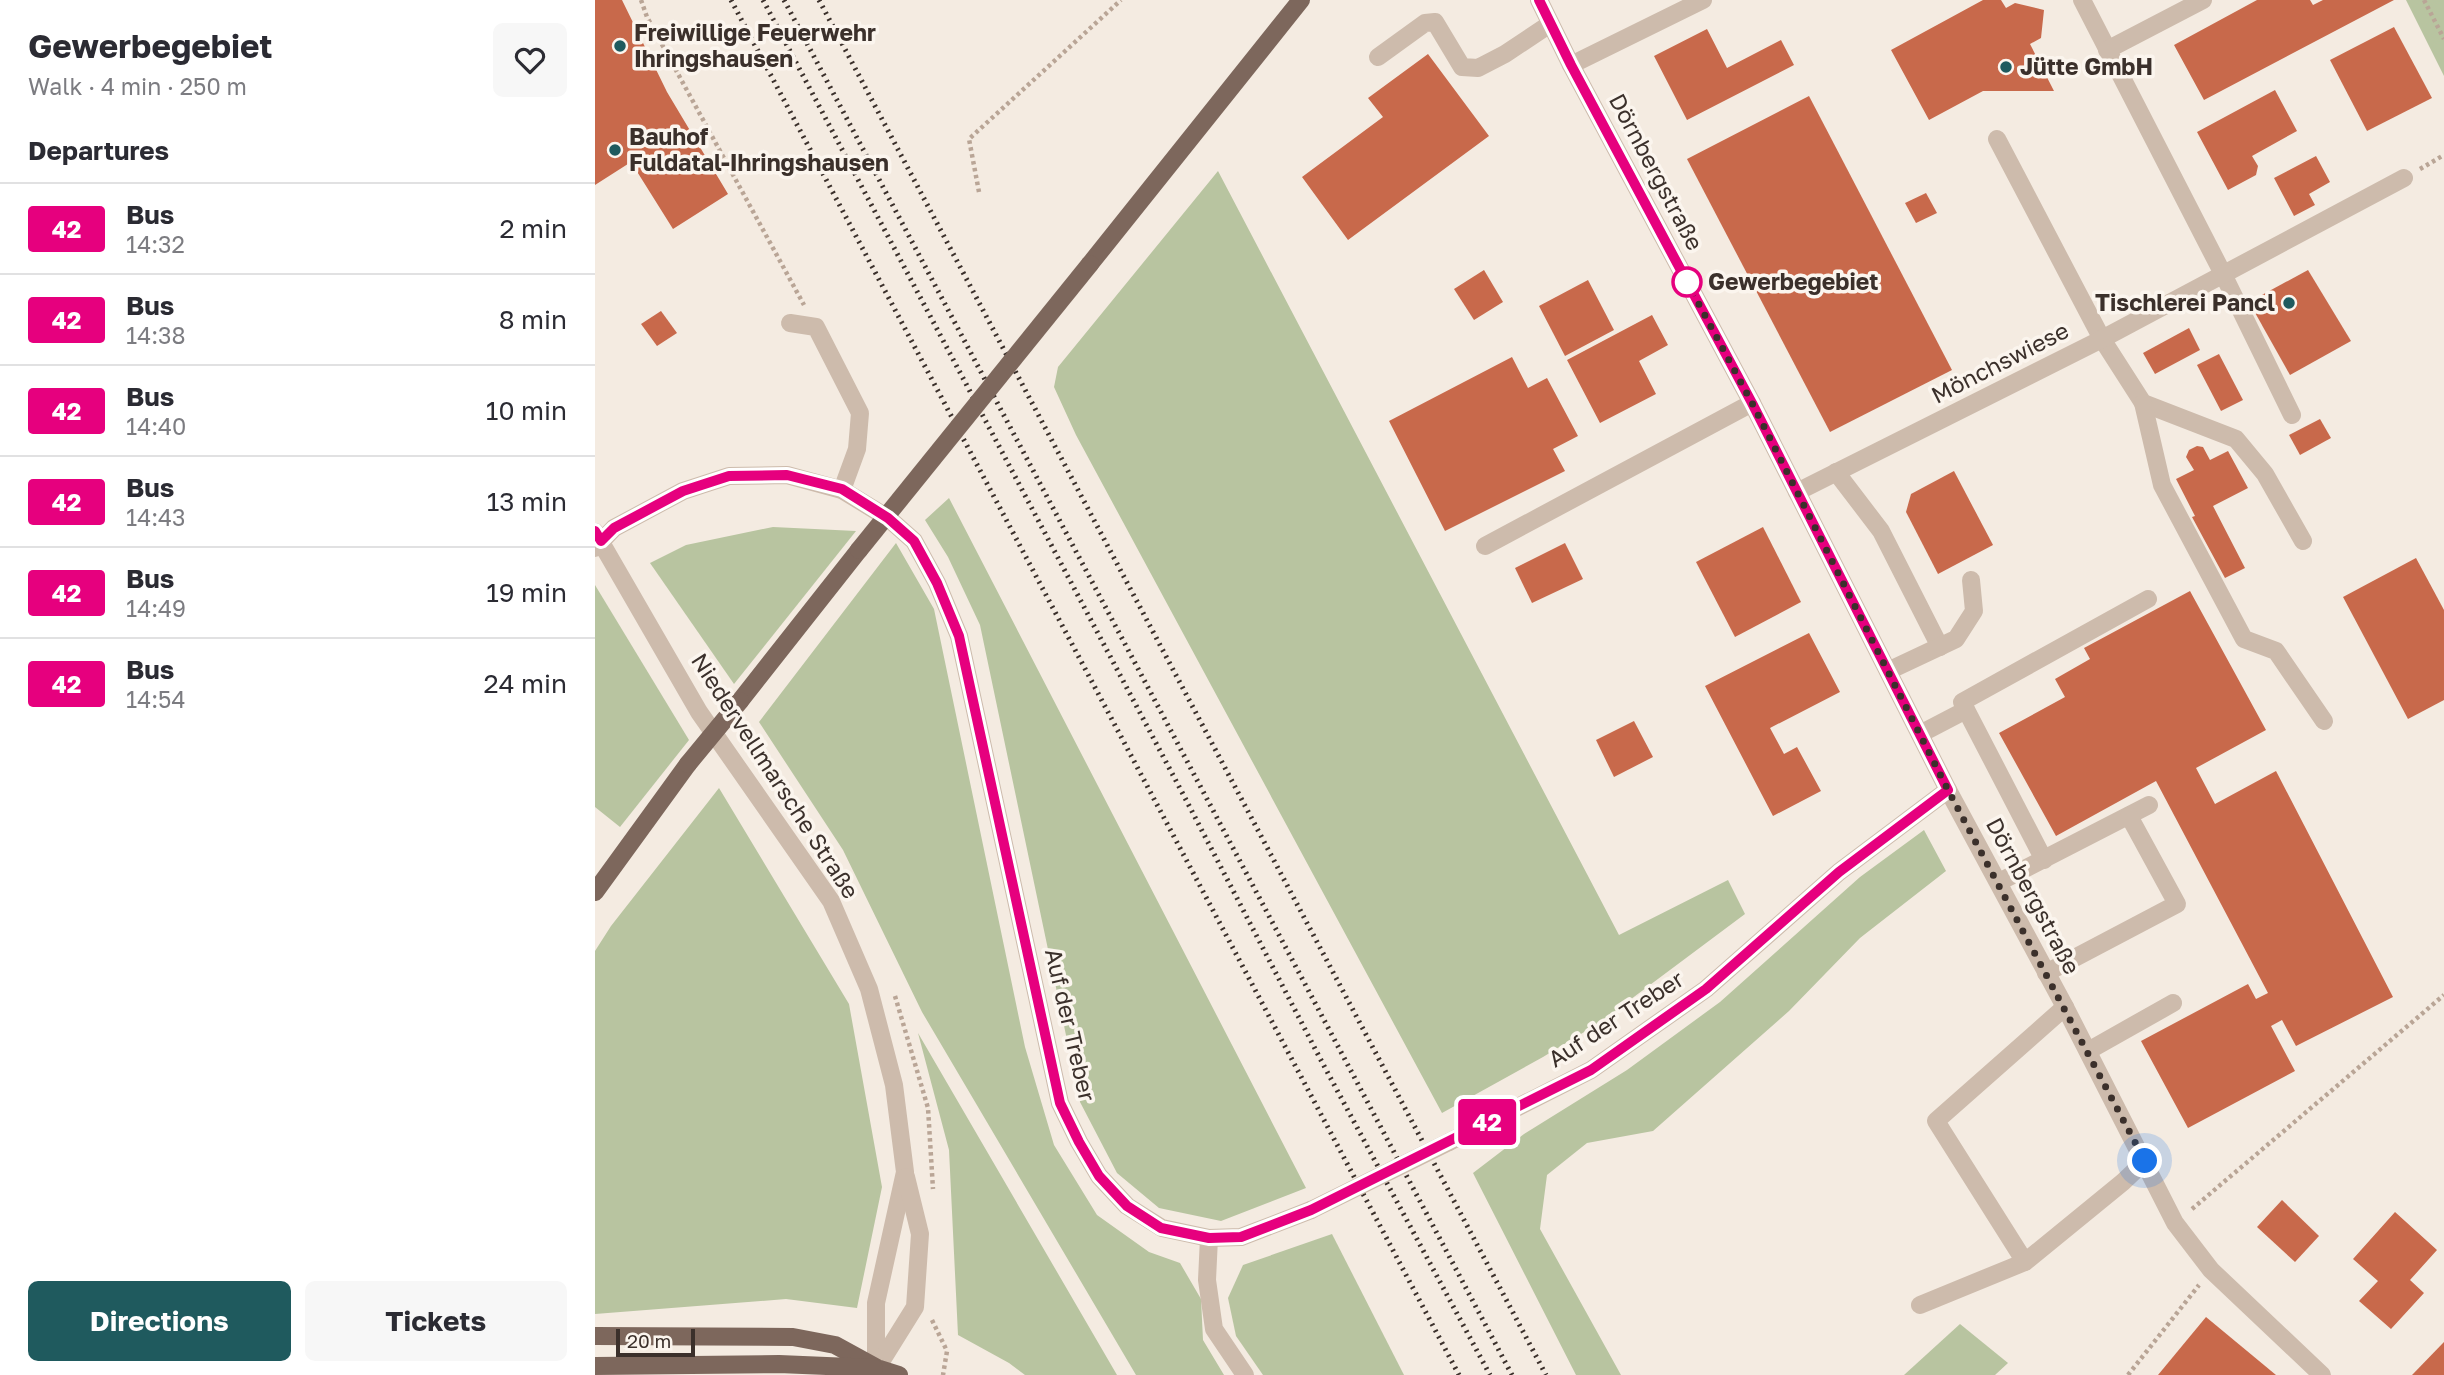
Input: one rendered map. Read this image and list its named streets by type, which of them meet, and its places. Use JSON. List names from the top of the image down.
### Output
{
  "streets": {
    "street": [
      "Dörnbergstraße",
      "Mönchswiese",
      "Niedervellmarsche Straße",
      "Auf der Treber"
    ]
  },
  "crossings": [
    ["Dörnbergstraße", "Mönchswiese"],
    ["Dörnbergstraße", "Auf der Treber"],
    ["Niedervellmarsche Straße", "Auf der Treber"]
  ],
  "places": [
    "Freiwillige Feuerwehr Ihringshausen",
    "Jütte GmbH",
    "Bauhof Fuldatal-Ihringshausen",
    "Gewerbegebiet",
    "Tischlerei Pancl"
  ],
  "lines": ["bus line 42"],
  "scale_bar": "20 m",
  "page": {
    "heading": [
      ["Gewerbegebiet", "Walk · 4 min · 250 m"],
      "Departures"
    ],
    "on_map": "42",
    "list": [
      {
        "mark": "42",
        "name": "Bus",
        "note": "14:32",
        "value": "2 min"
      },
      {
        "mark": "42",
        "name": "Bus",
        "note": "14:38",
        "value": "8 min"
      },
      {
        "mark": "42",
        "name": "Bus",
        "note": "14:40",
        "value": "10 min"
      },
      {
        "mark": "42",
        "name": "Bus",
        "note": "14:43",
        "value": "13 min"
      },
      {
        "mark": "42",
        "name": "Bus",
        "note": "14:49",
        "value": "19 min"
      },
      {
        "mark": "42",
        "name": "Bus",
        "note": "14:54",
        "value": "24 min"
      }
    ],
    "buttons": ["Directions", "Tickets"],
    "scale": "20 m"
  }
}
